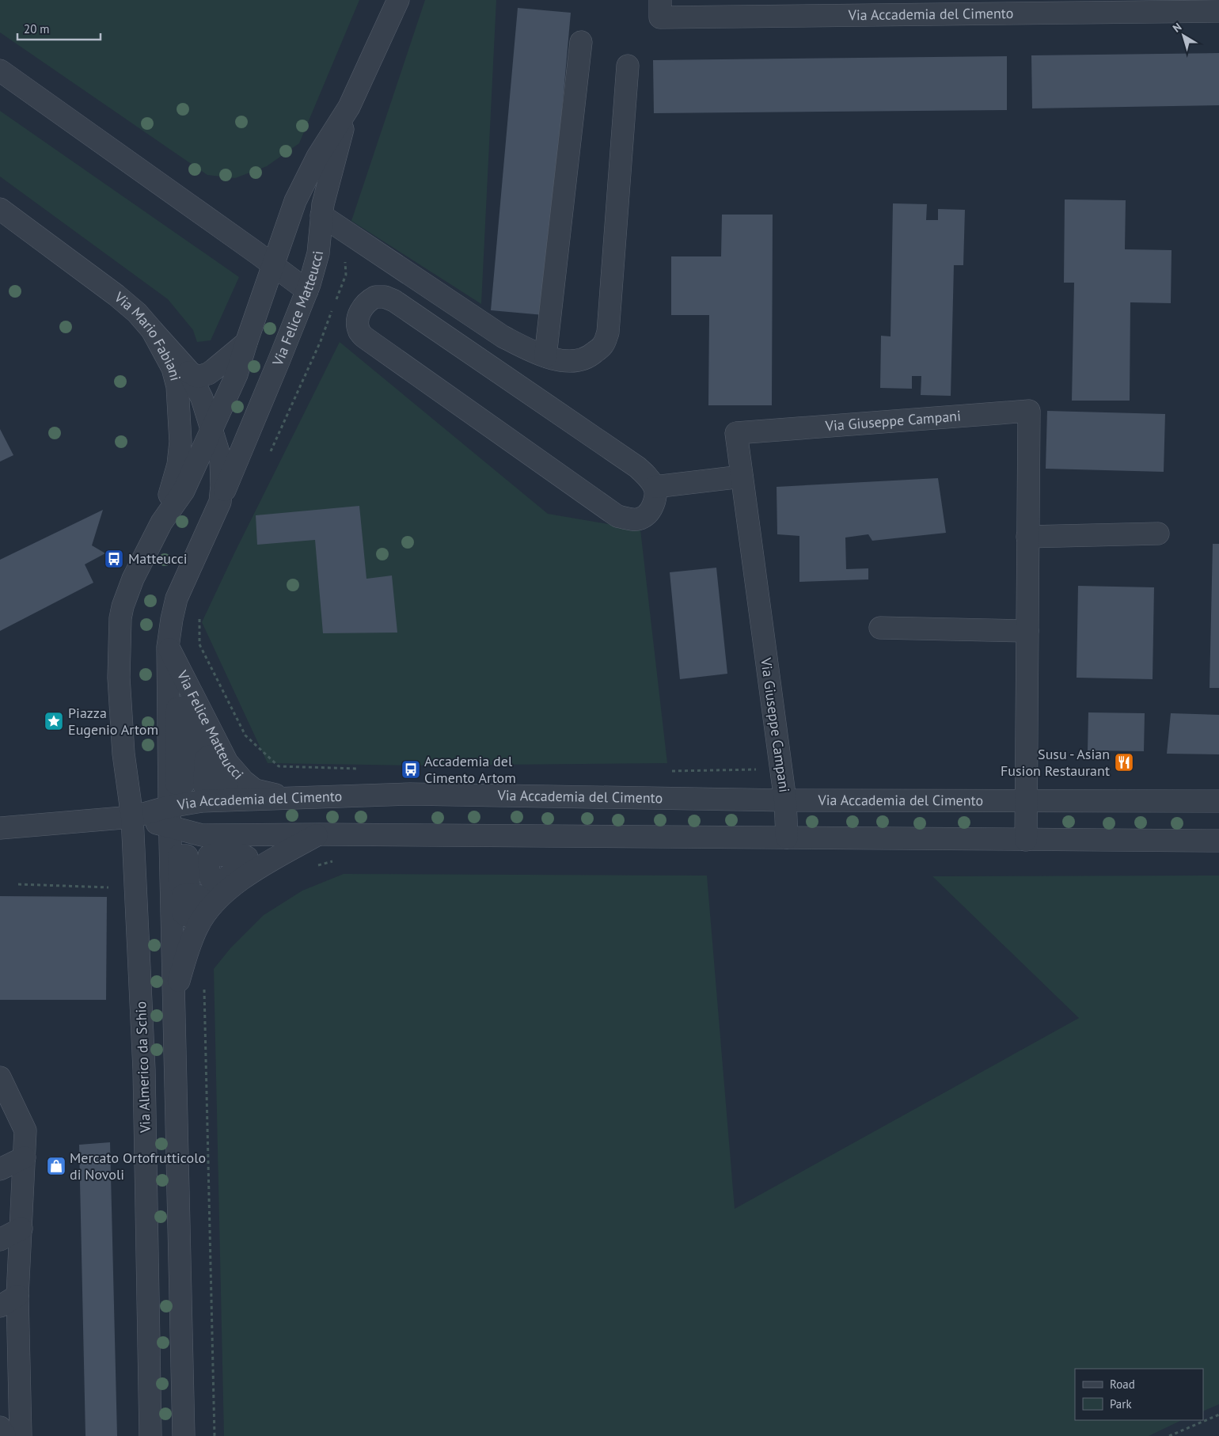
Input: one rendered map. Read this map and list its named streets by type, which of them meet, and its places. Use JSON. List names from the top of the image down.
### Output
{
  "streets": {
    "street": [
      "Via Accademia del Cimento",
      "Via Felice Matteucci",
      "Via Mario Fabiani",
      "Via Giuseppe Campani",
      "Via Almerico da Schio"
    ]
  },
  "crossings": [
    ["Via Accademia del Cimento", "Via Felice Matteucci"],
    ["Via Accademia del Cimento", "Via Giuseppe Campani"],
    ["Via Accademia del Cimento", "Via Almerico da Schio"],
    ["Via Felice Matteucci", "Via Mario Fabiani"],
    ["Via Felice Matteucci", "Via Almerico da Schio"]
  ],
  "places": {
    "bus stop": ["Matteucci", "Accademia del Cimento Artom"],
    "place": ["Piazza Eugenio Artom"],
    "restaurant": ["Susu - Asian Fusion Restaurant"],
    "shop": ["Mercato Ortofrutticolo di Novoli"]
  },
  "legend": ["Road", "Park"],
  "scale_bar": "20 m",
  "north": "top left"
}
